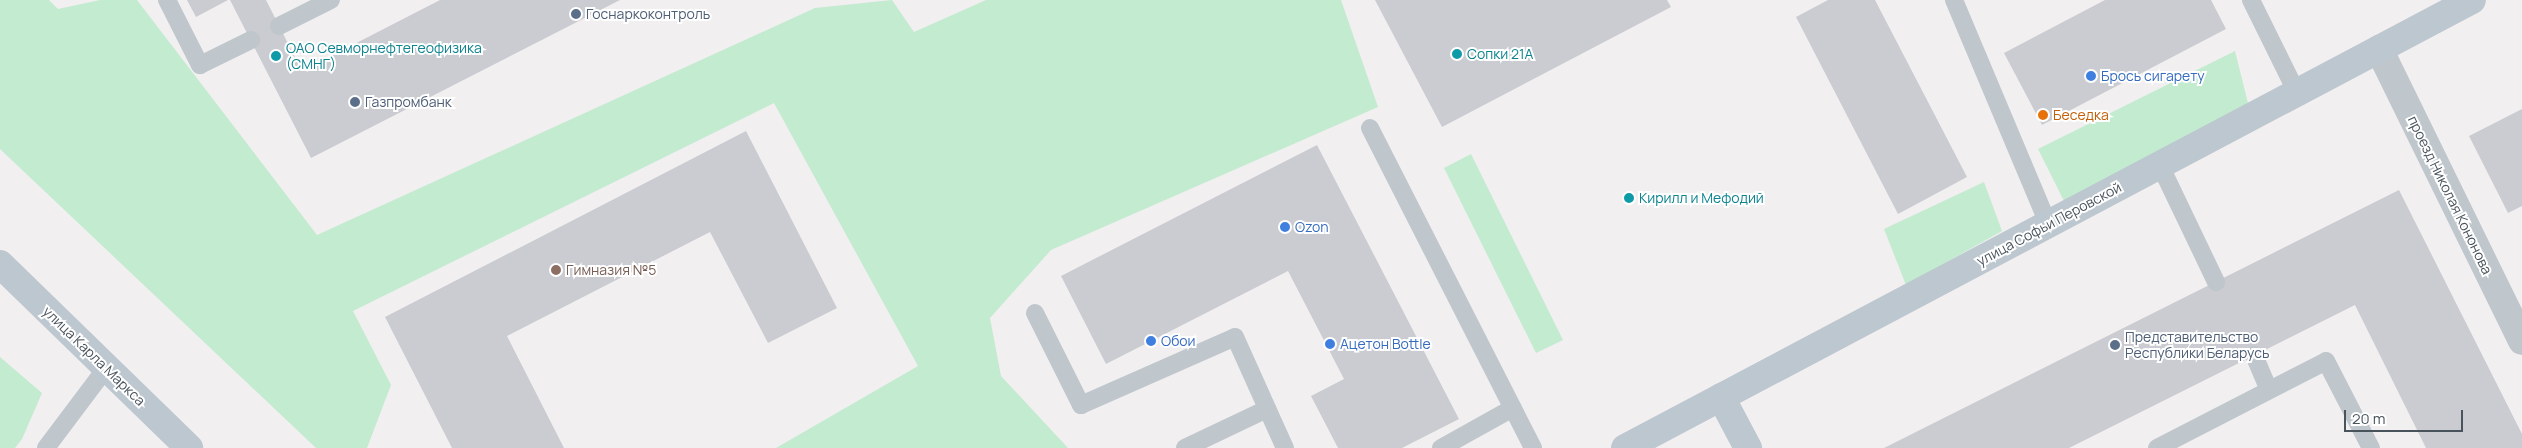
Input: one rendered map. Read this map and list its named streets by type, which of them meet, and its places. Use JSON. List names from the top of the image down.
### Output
{
  "streets": {
    "street": ["проезд Николая Кононова", "улица Софьи Перовской", "улица Карла Маркса"]
  },
  "crossings": [
    ["проезд Николая Кононова", "улица Софьи Перовской"]
  ],
  "places": [
    "Госнаркоконтроль",
    "Сопки 21А",
    "ОАО Севморнефтегеофизика (СМНГ)",
    "Брось сигарету",
    "Газпромбанк",
    "Беседка",
    "Кирилл и Мефодий",
    "Ozon",
    "Гимназия №5",
    "Обои",
    "Ацетон Bottle",
    "Представительство Республики Беларусь"
  ],
  "scale_bar": "20 m"
}
